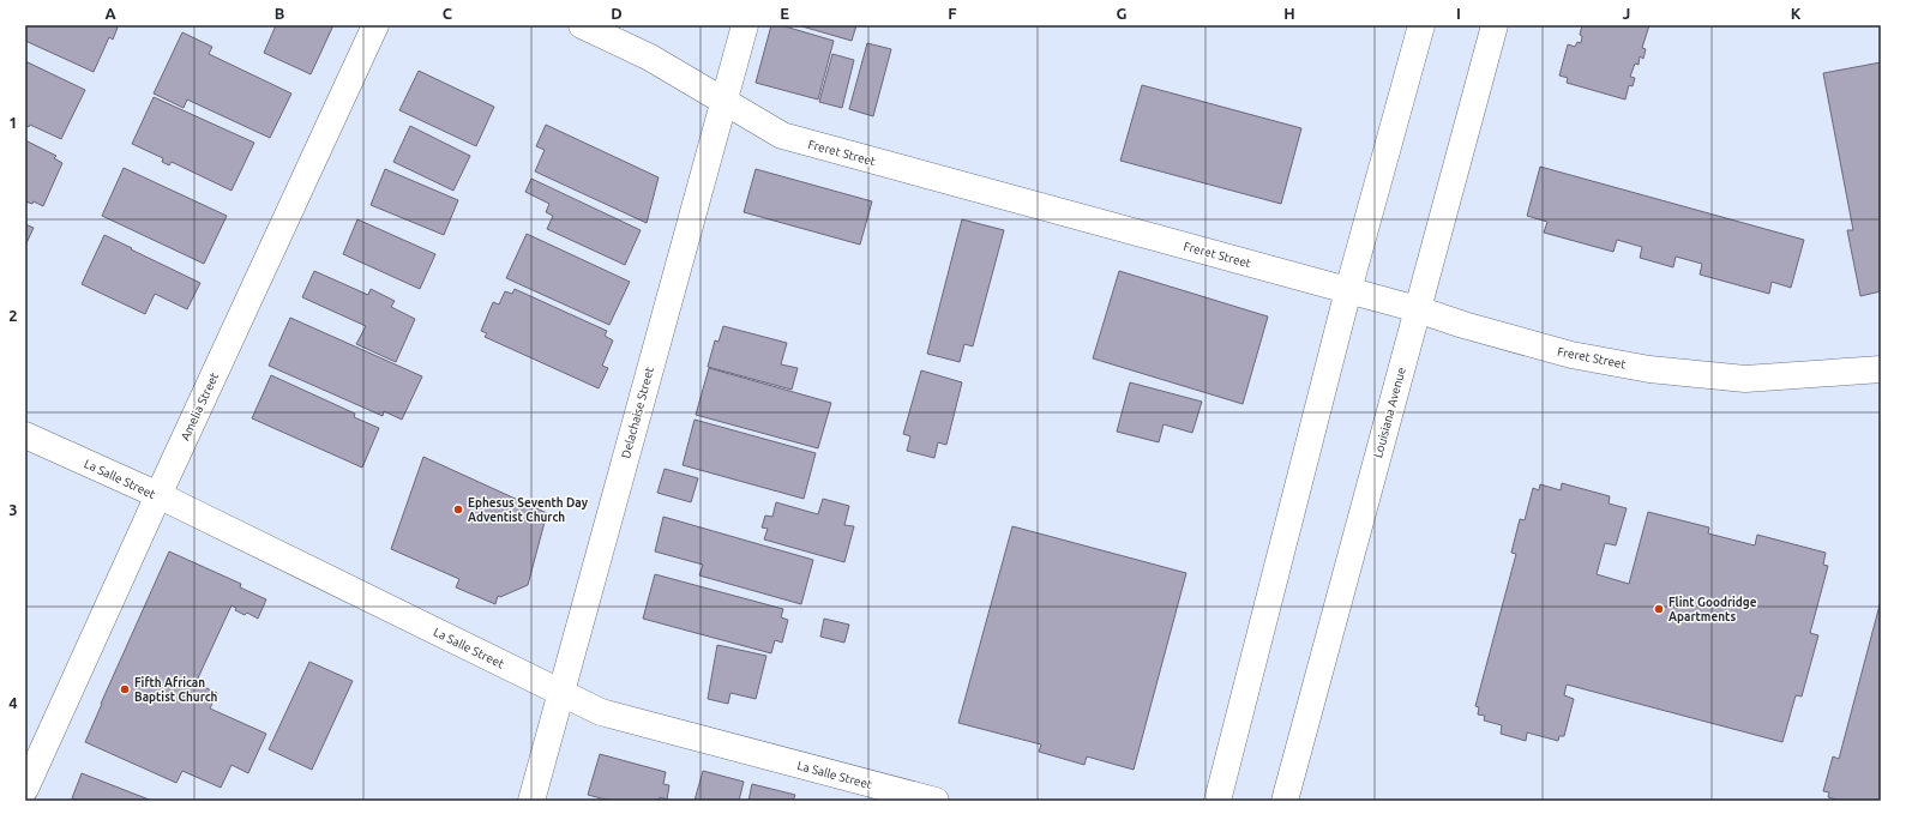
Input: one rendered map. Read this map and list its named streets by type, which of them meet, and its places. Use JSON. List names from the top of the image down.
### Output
{
  "streets": {
    "street": [
      "Freret Street",
      "Amelia Street",
      "Delachaise Street",
      "Louisiana Avenue",
      "La Salle Street"
    ]
  },
  "crossings": [
    ["Freret Street", "Delachaise Street"],
    ["Freret Street", "Louisiana Avenue"],
    ["Amelia Street", "La Salle Street"],
    ["Delachaise Street", "La Salle Street"]
  ],
  "places": ["Ephesus Seventh Day Adventist Church", "Flint Goodridge Apartments", "Fifth African Baptist Church"],
  "grid": {
    "columns": [
      "A",
      "B",
      "C",
      "D",
      "E",
      "F",
      "G",
      "H",
      "I",
      "J",
      "K"
    ],
    "rows": [
      "1",
      "2",
      "3",
      "4"
    ]
  }
}
